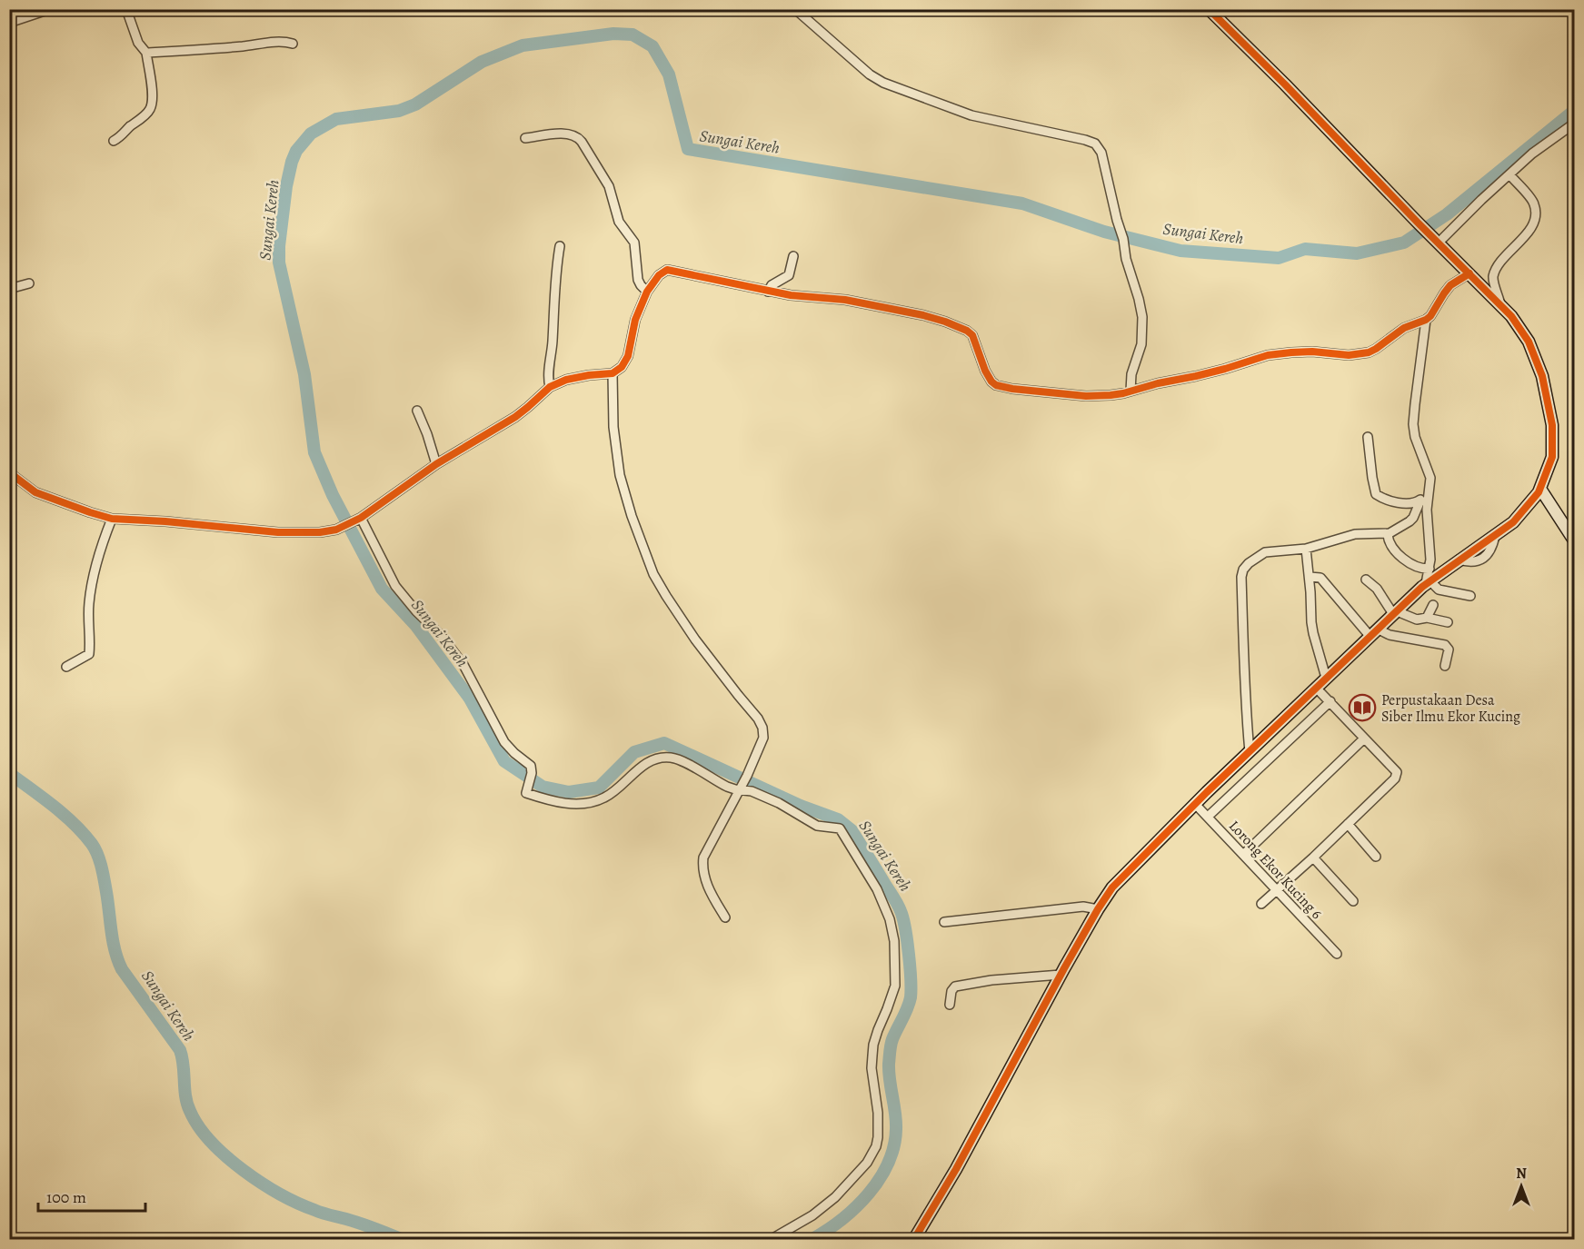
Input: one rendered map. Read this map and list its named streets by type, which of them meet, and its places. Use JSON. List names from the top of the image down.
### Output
{
  "streets": {
    "street": ["Lorong Ekor Kucing 6"]
  },
  "water": ["Sungai Kereh"],
  "places": {
    "library": ["Perpustakaan Desa Siber Ilmu Ekor Kucing"]
  },
  "scale_bar": "100 m",
  "north": "top"
}
